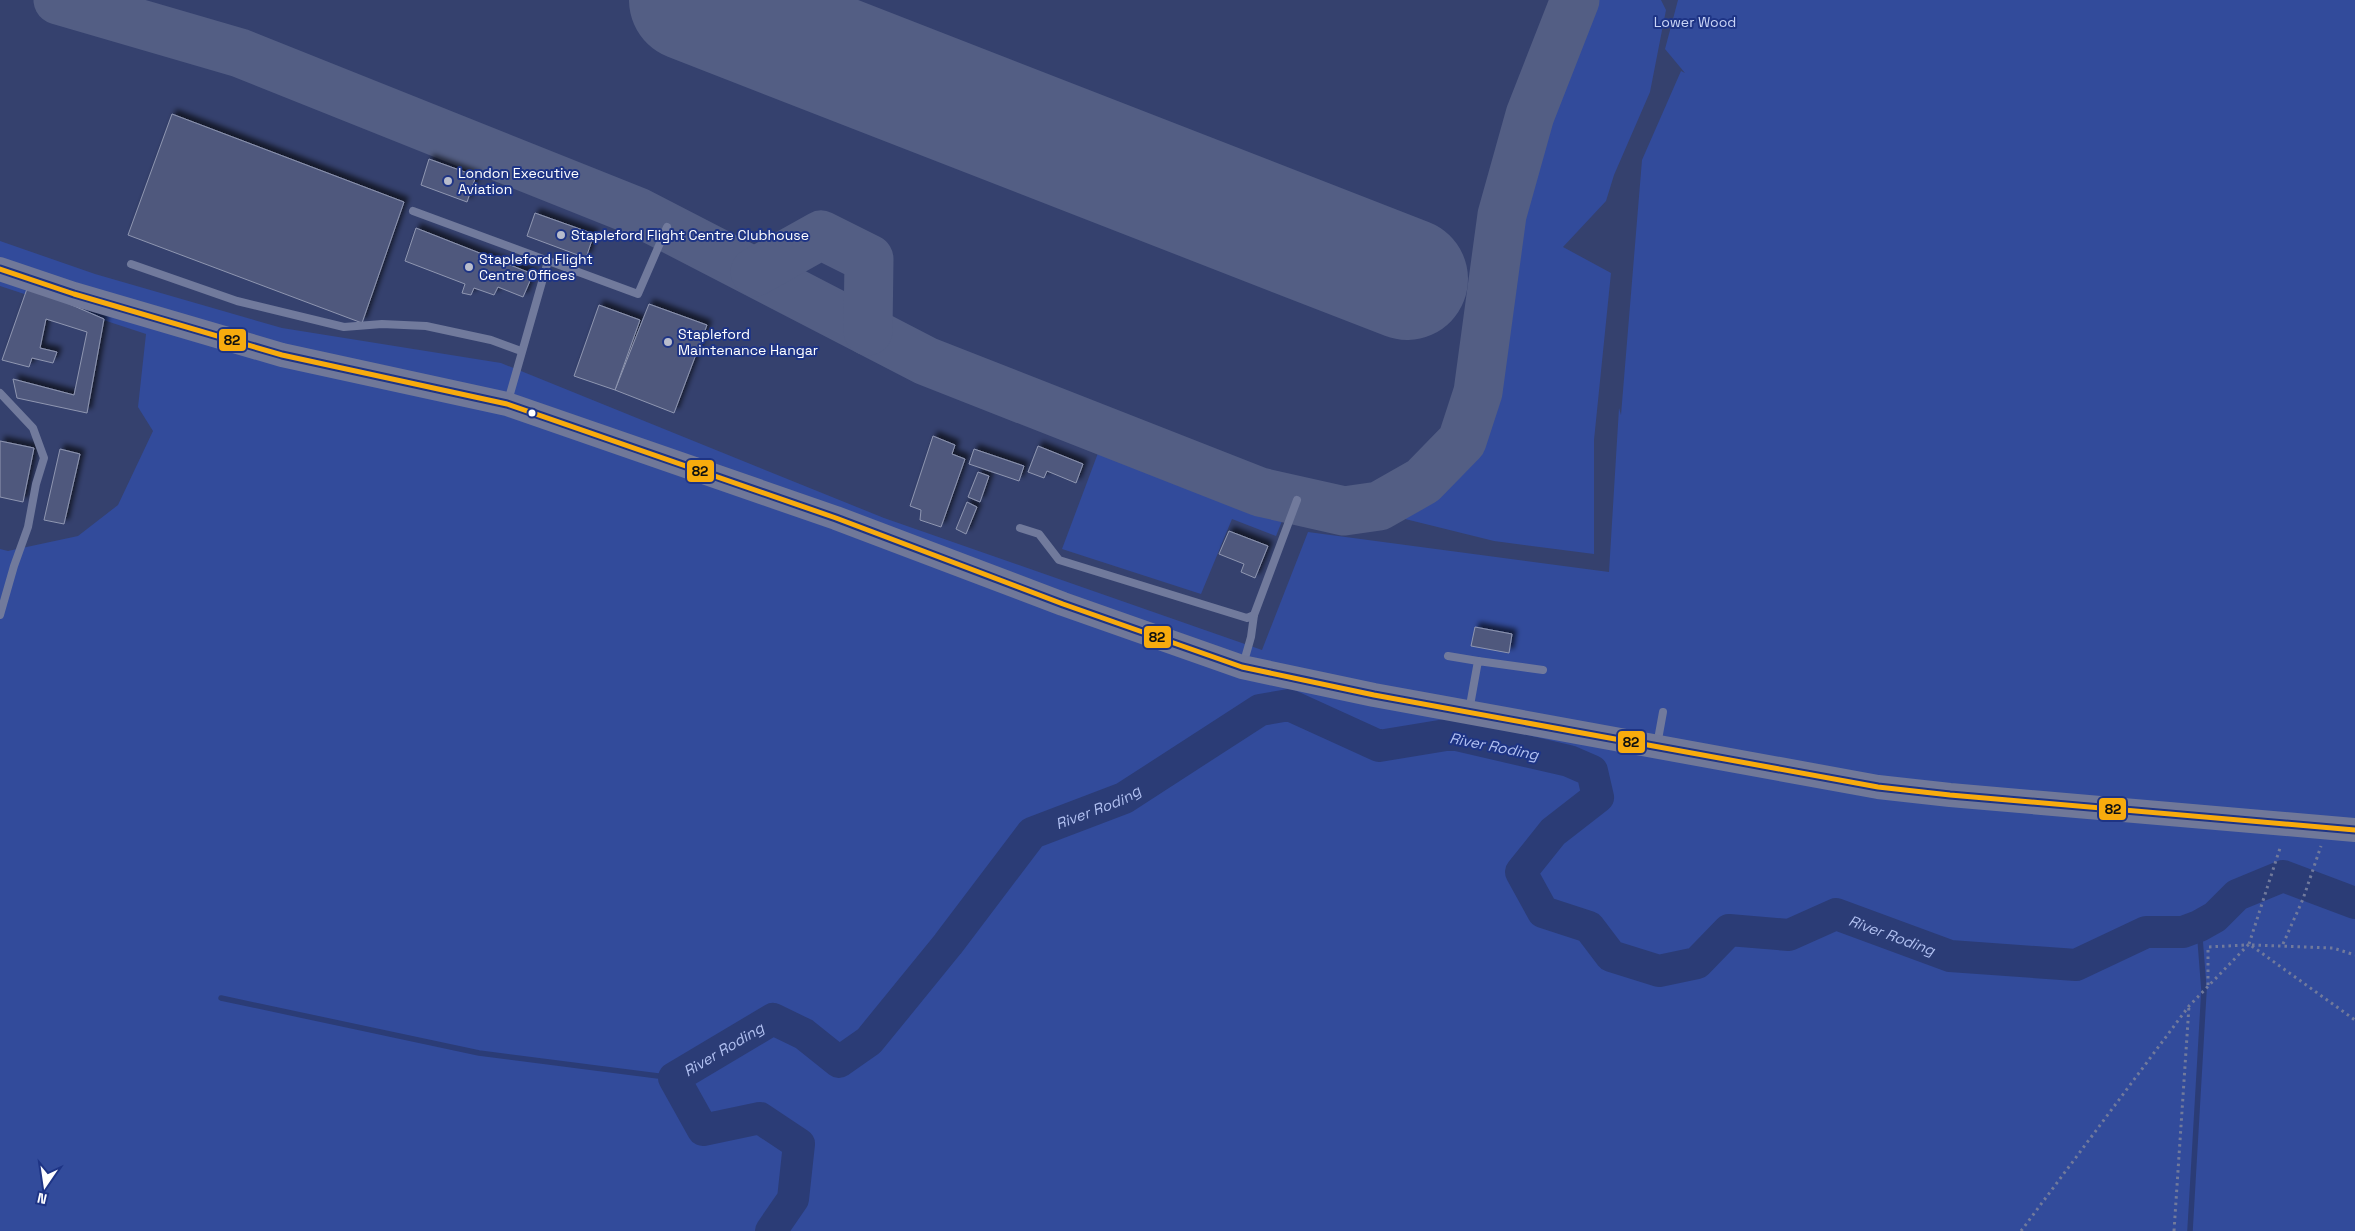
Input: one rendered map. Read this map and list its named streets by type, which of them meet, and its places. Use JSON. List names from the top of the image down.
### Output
{
  "water": ["River Roding"],
  "parks": ["Lower Wood"],
  "places": [
    "London Executive Aviation",
    "Stapleford Flight Centre Clubhouse",
    "Stapleford Flight Centre Offices",
    "Stapleford Maintenance Hangar"
  ],
  "lines": ["transit line 82"],
  "north": "bottom"
}
